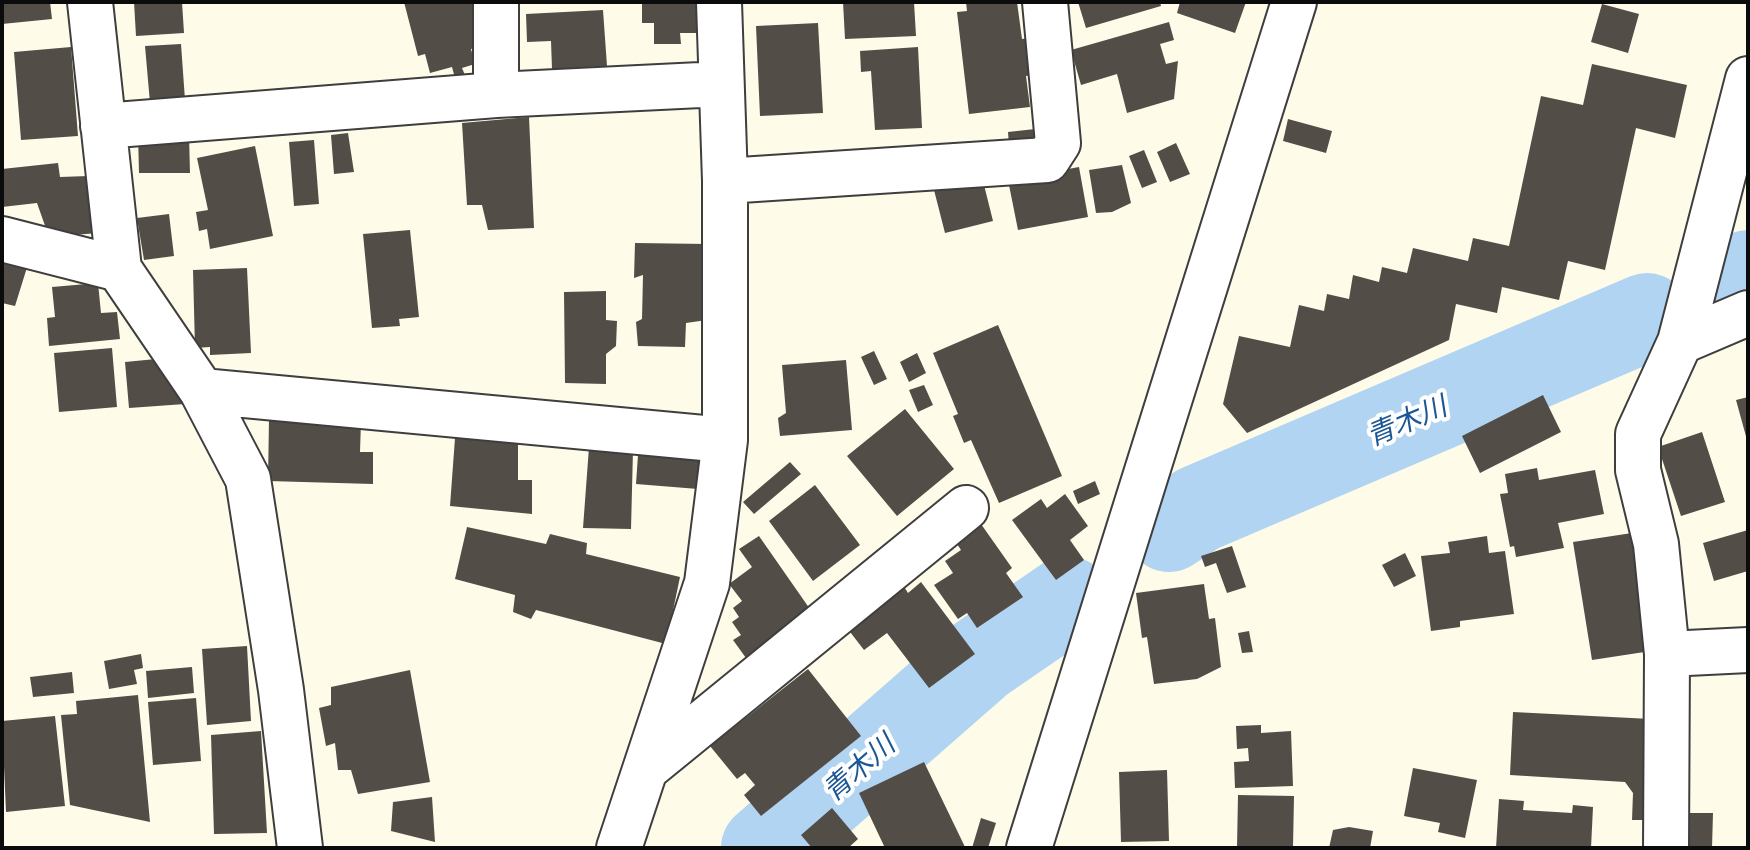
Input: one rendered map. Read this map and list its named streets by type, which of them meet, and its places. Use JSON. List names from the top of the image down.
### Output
{
  "water": ["青木川"]
}
